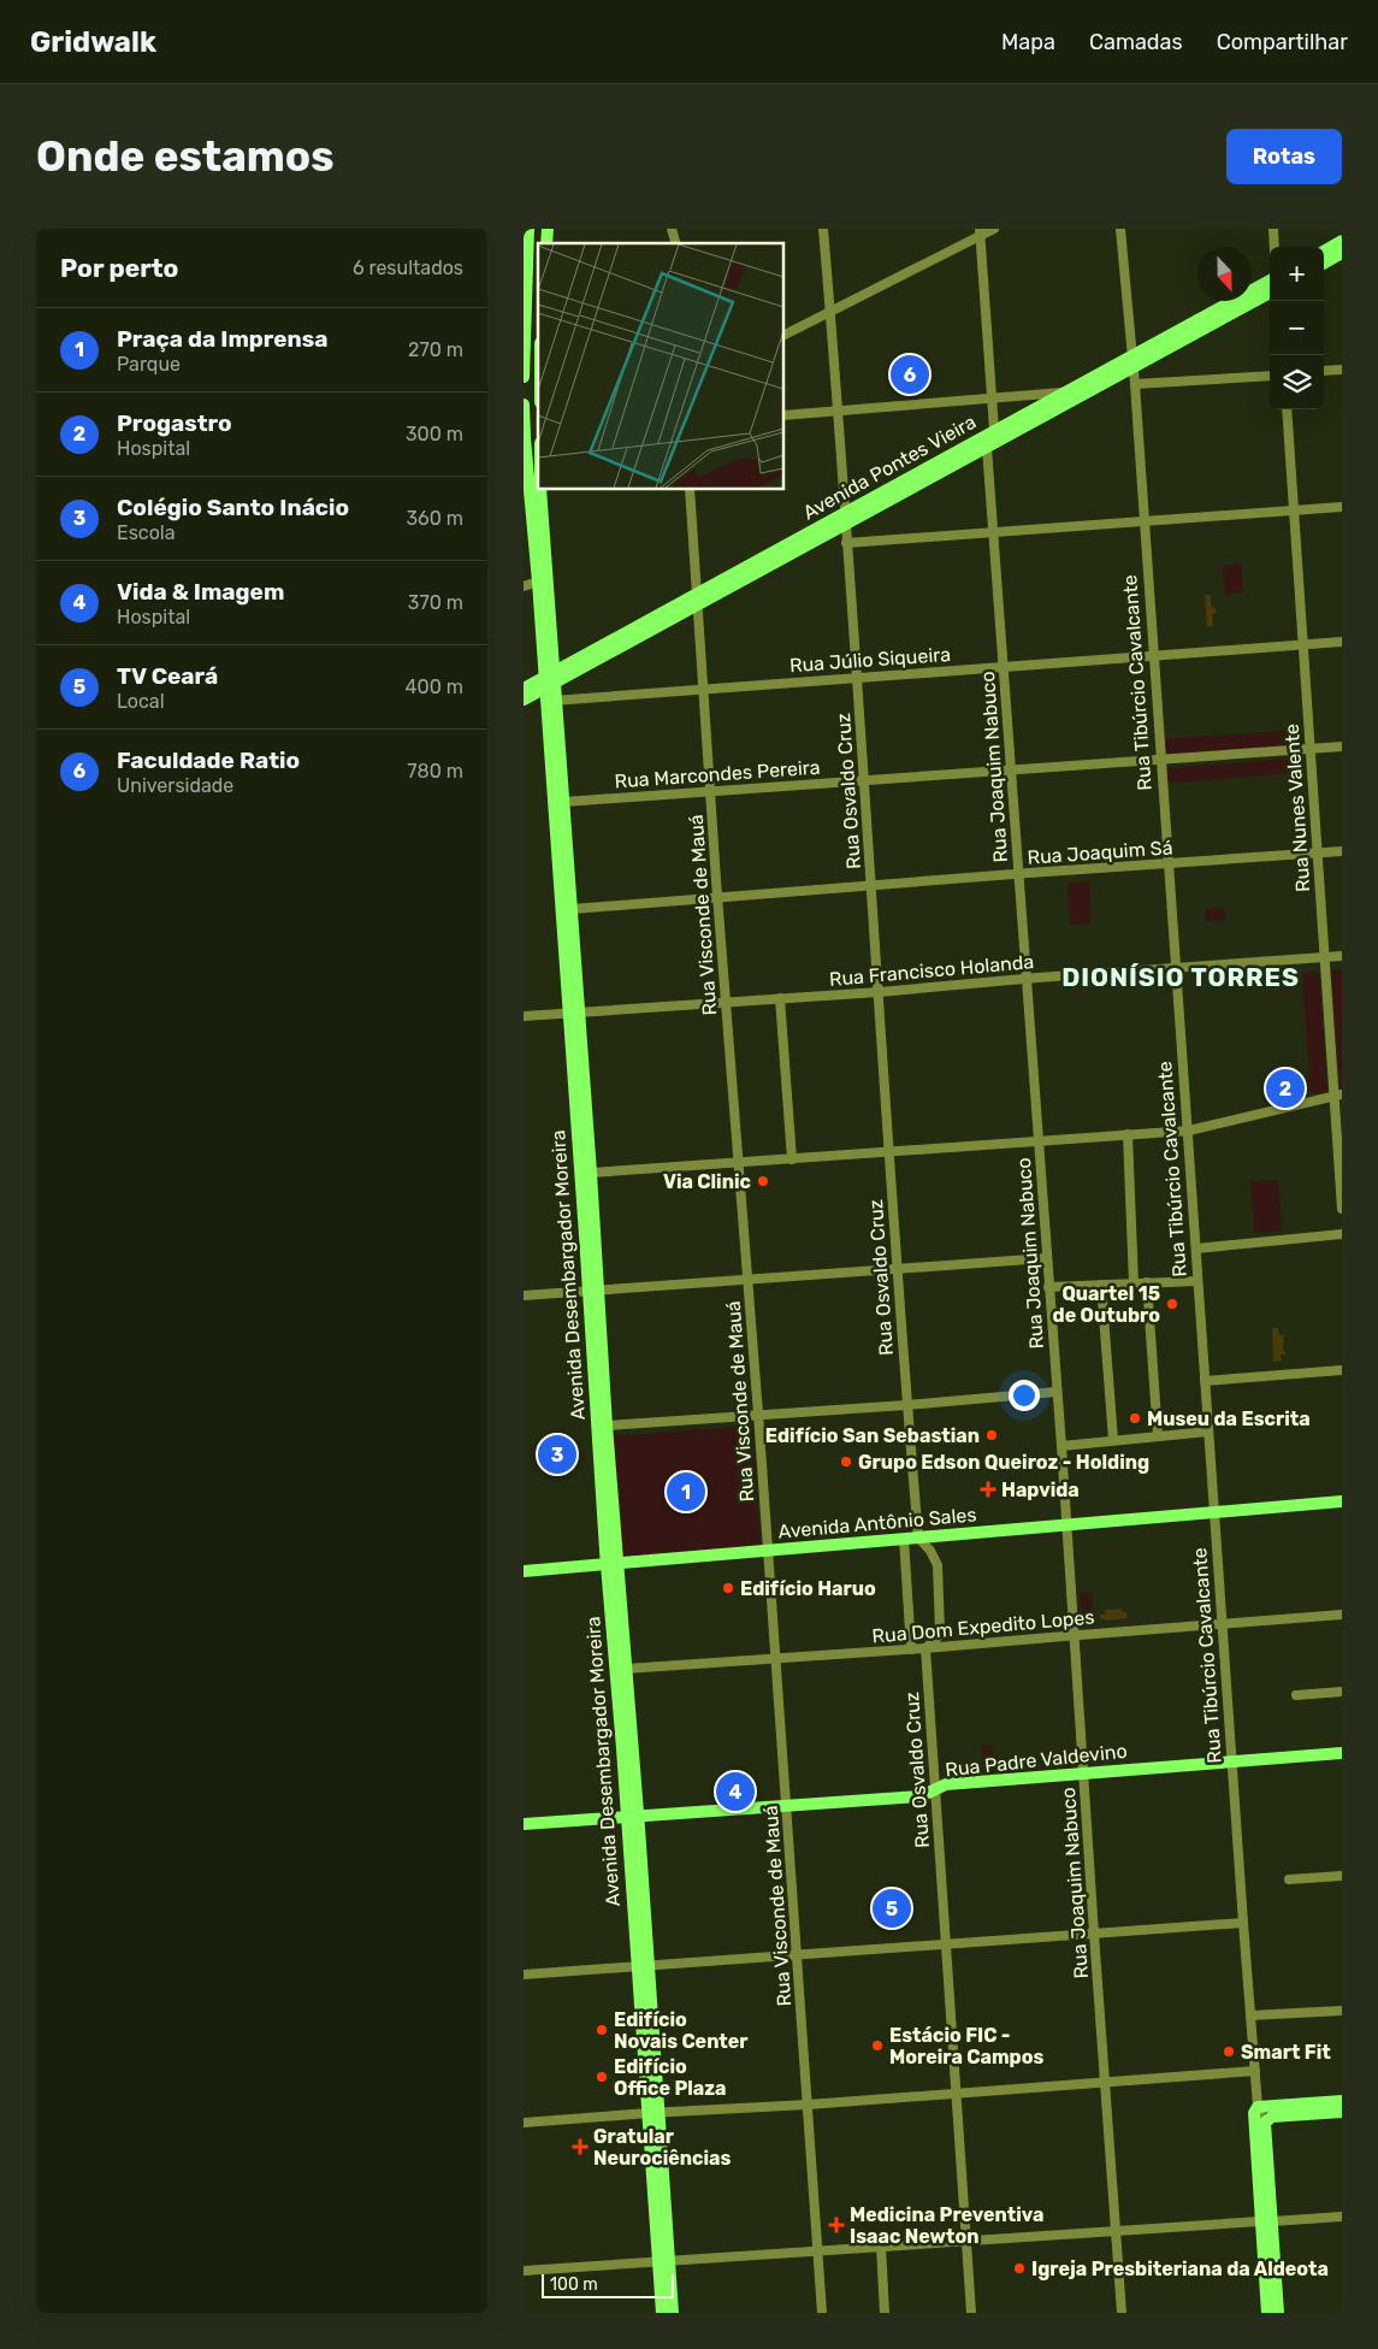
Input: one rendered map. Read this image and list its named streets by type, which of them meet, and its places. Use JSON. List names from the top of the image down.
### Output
{
  "streets": {
    "main road": [
      "Avenida Pontes Vieira",
      "Rua Tibúrcio Cavalcante",
      "Avenida Desembargador Moreira",
      "Avenida Antônio Sales",
      "Rua Padre Valdevino"
    ],
    "street": [
      "Rua Júlio Siqueira",
      "Rua Joaquim Nabuco",
      "Rua Marcondes Pereira",
      "Rua Osvaldo Cruz",
      "Rua Nunes Valente",
      "Rua Joaquim Sá",
      "Rua Visconde de Mauá",
      "Rua Francisco Holanda",
      "Rua Dom Expedito Lopes"
    ]
  },
  "crossings": [
    ["Avenida Pontes Vieira", "Rua Tibúrcio Cavalcante"],
    ["Avenida Pontes Vieira", "Rua Joaquim Nabuco"],
    ["Avenida Pontes Vieira", "Rua Osvaldo Cruz"],
    ["Avenida Pontes Vieira", "Rua Visconde de Mauá"],
    ["Avenida Pontes Vieira", "Avenida Desembargador Moreira"],
    ["Rua Júlio Siqueira", "Rua Tibúrcio Cavalcante"],
    ["Rua Júlio Siqueira", "Rua Joaquim Nabuco"],
    ["Rua Júlio Siqueira", "Rua Osvaldo Cruz"],
    ["Rua Júlio Siqueira", "Rua Nunes Valente"],
    ["Rua Júlio Siqueira", "Rua Visconde de Mauá"],
    ["Rua Júlio Siqueira", "Avenida Desembargador Moreira"],
    ["Rua Tibúrcio Cavalcante", "Rua Marcondes Pereira"],
    ["Rua Tibúrcio Cavalcante", "Rua Joaquim Sá"],
    ["Rua Tibúrcio Cavalcante", "Rua Francisco Holanda"],
    ["Rua Tibúrcio Cavalcante", "Avenida Antônio Sales"],
    ["Rua Tibúrcio Cavalcante", "Rua Dom Expedito Lopes"],
    ["Rua Tibúrcio Cavalcante", "Rua Padre Valdevino"],
    ["Rua Joaquim Nabuco", "Rua Marcondes Pereira"],
    ["Rua Joaquim Nabuco", "Rua Joaquim Sá"],
    ["Rua Joaquim Nabuco", "Rua Francisco Holanda"],
    ["Rua Joaquim Nabuco", "Avenida Antônio Sales"],
    ["Rua Joaquim Nabuco", "Rua Dom Expedito Lopes"],
    ["Rua Joaquim Nabuco", "Rua Padre Valdevino"],
    ["Rua Marcondes Pereira", "Rua Osvaldo Cruz"],
    ["Rua Marcondes Pereira", "Rua Nunes Valente"],
    ["Rua Marcondes Pereira", "Rua Visconde de Mauá"],
    ["Rua Marcondes Pereira", "Avenida Desembargador Moreira"],
    ["Rua Osvaldo Cruz", "Rua Joaquim Sá"],
    ["Rua Osvaldo Cruz", "Rua Francisco Holanda"],
    ["Rua Osvaldo Cruz", "Avenida Antônio Sales"],
    ["Rua Osvaldo Cruz", "Rua Dom Expedito Lopes"],
    ["Rua Osvaldo Cruz", "Rua Padre Valdevino"],
    ["Rua Nunes Valente", "Rua Joaquim Sá"],
    ["Rua Nunes Valente", "Rua Francisco Holanda"],
    ["Rua Joaquim Sá", "Rua Visconde de Mauá"],
    ["Rua Joaquim Sá", "Avenida Desembargador Moreira"],
    ["Rua Visconde de Mauá", "Rua Francisco Holanda"],
    ["Rua Visconde de Mauá", "Avenida Antônio Sales"],
    ["Rua Visconde de Mauá", "Rua Dom Expedito Lopes"],
    ["Rua Visconde de Mauá", "Rua Padre Valdevino"],
    ["Rua Francisco Holanda", "Avenida Desembargador Moreira"],
    ["Avenida Desembargador Moreira", "Avenida Antônio Sales"],
    ["Avenida Desembargador Moreira", "Rua Dom Expedito Lopes"],
    ["Avenida Desembargador Moreira", "Rua Padre Valdevino"]
  ],
  "districts": ["DIONÍSIO TORRES"],
  "places": {
    "other": [
      "Via Clinic",
      "Quartel 15 de Outubro",
      "Museu da Escrita",
      "Edifício San Sebastian",
      "Grupo Edson Queiroz - Holding",
      "Edifício Haruo",
      "Edifício Novais Center",
      "Estácio FIC - Moreira Campos",
      "Smart Fit",
      "Edifício Office Plaza",
      "Igreja Presbiteriana da Aldeota"
    ],
    "health": ["Hapvida", "Gratular Neurociências", "Medicina Preventiva Isaac Newton"]
  },
  "scale_bar": "100 m",
  "north": "bottom",
  "page": {
    "header": "Gridwalk",
    "nav": ["Mapa", "Camadas", "Compartilhar"],
    "buttons": "Rotas",
    "title": "Onde estamos",
    "heading": ["Por perto", "6 resultados"],
    "map_buttons": ["+", "−"],
    "list": [
      {
        "mark": "1",
        "name": "Praça da Imprensa",
        "note": "Parque",
        "value": "270 m"
      },
      {
        "mark": "2",
        "name": "Progastro",
        "note": "Hospital",
        "value": "300 m"
      },
      {
        "mark": "3",
        "name": "Colégio Santo Inácio",
        "note": "Escola",
        "value": "360 m"
      },
      {
        "mark": "4",
        "name": "Vida & Imagem",
        "note": "Hospital",
        "value": "370 m"
      },
      {
        "mark": "5",
        "name": "TV Ceará",
        "note": "Local",
        "value": "400 m"
      },
      {
        "mark": "6",
        "name": "Faculdade Ratio",
        "note": "Universidade",
        "value": "780 m"
      }
    ],
    "pins": [
      "6",
      "2",
      "3",
      "1",
      "4",
      "5"
    ],
    "scale": "100 m"
  }
}
